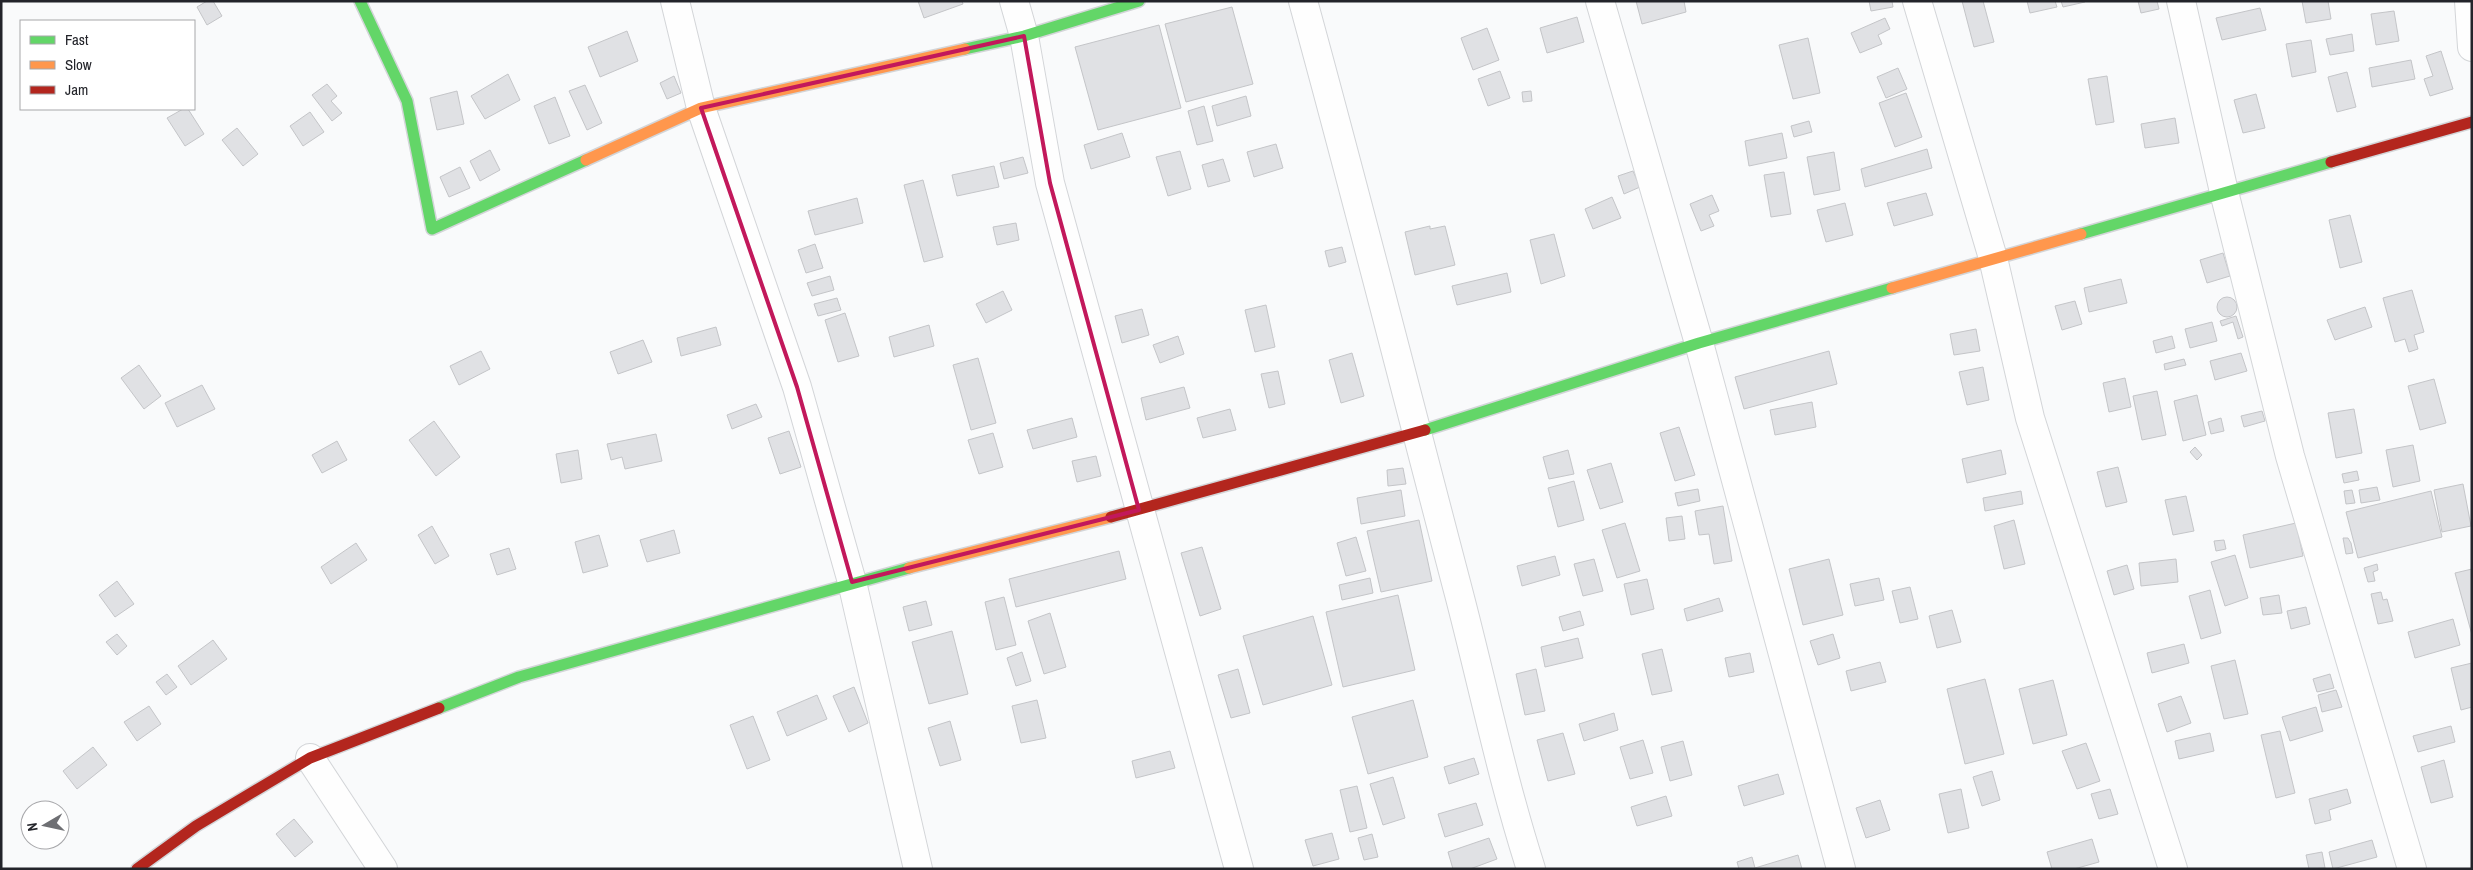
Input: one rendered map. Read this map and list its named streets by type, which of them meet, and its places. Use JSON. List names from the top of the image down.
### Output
{
  "legend": ["Fast", "Slow", "Jam"],
  "north": "left"
}
